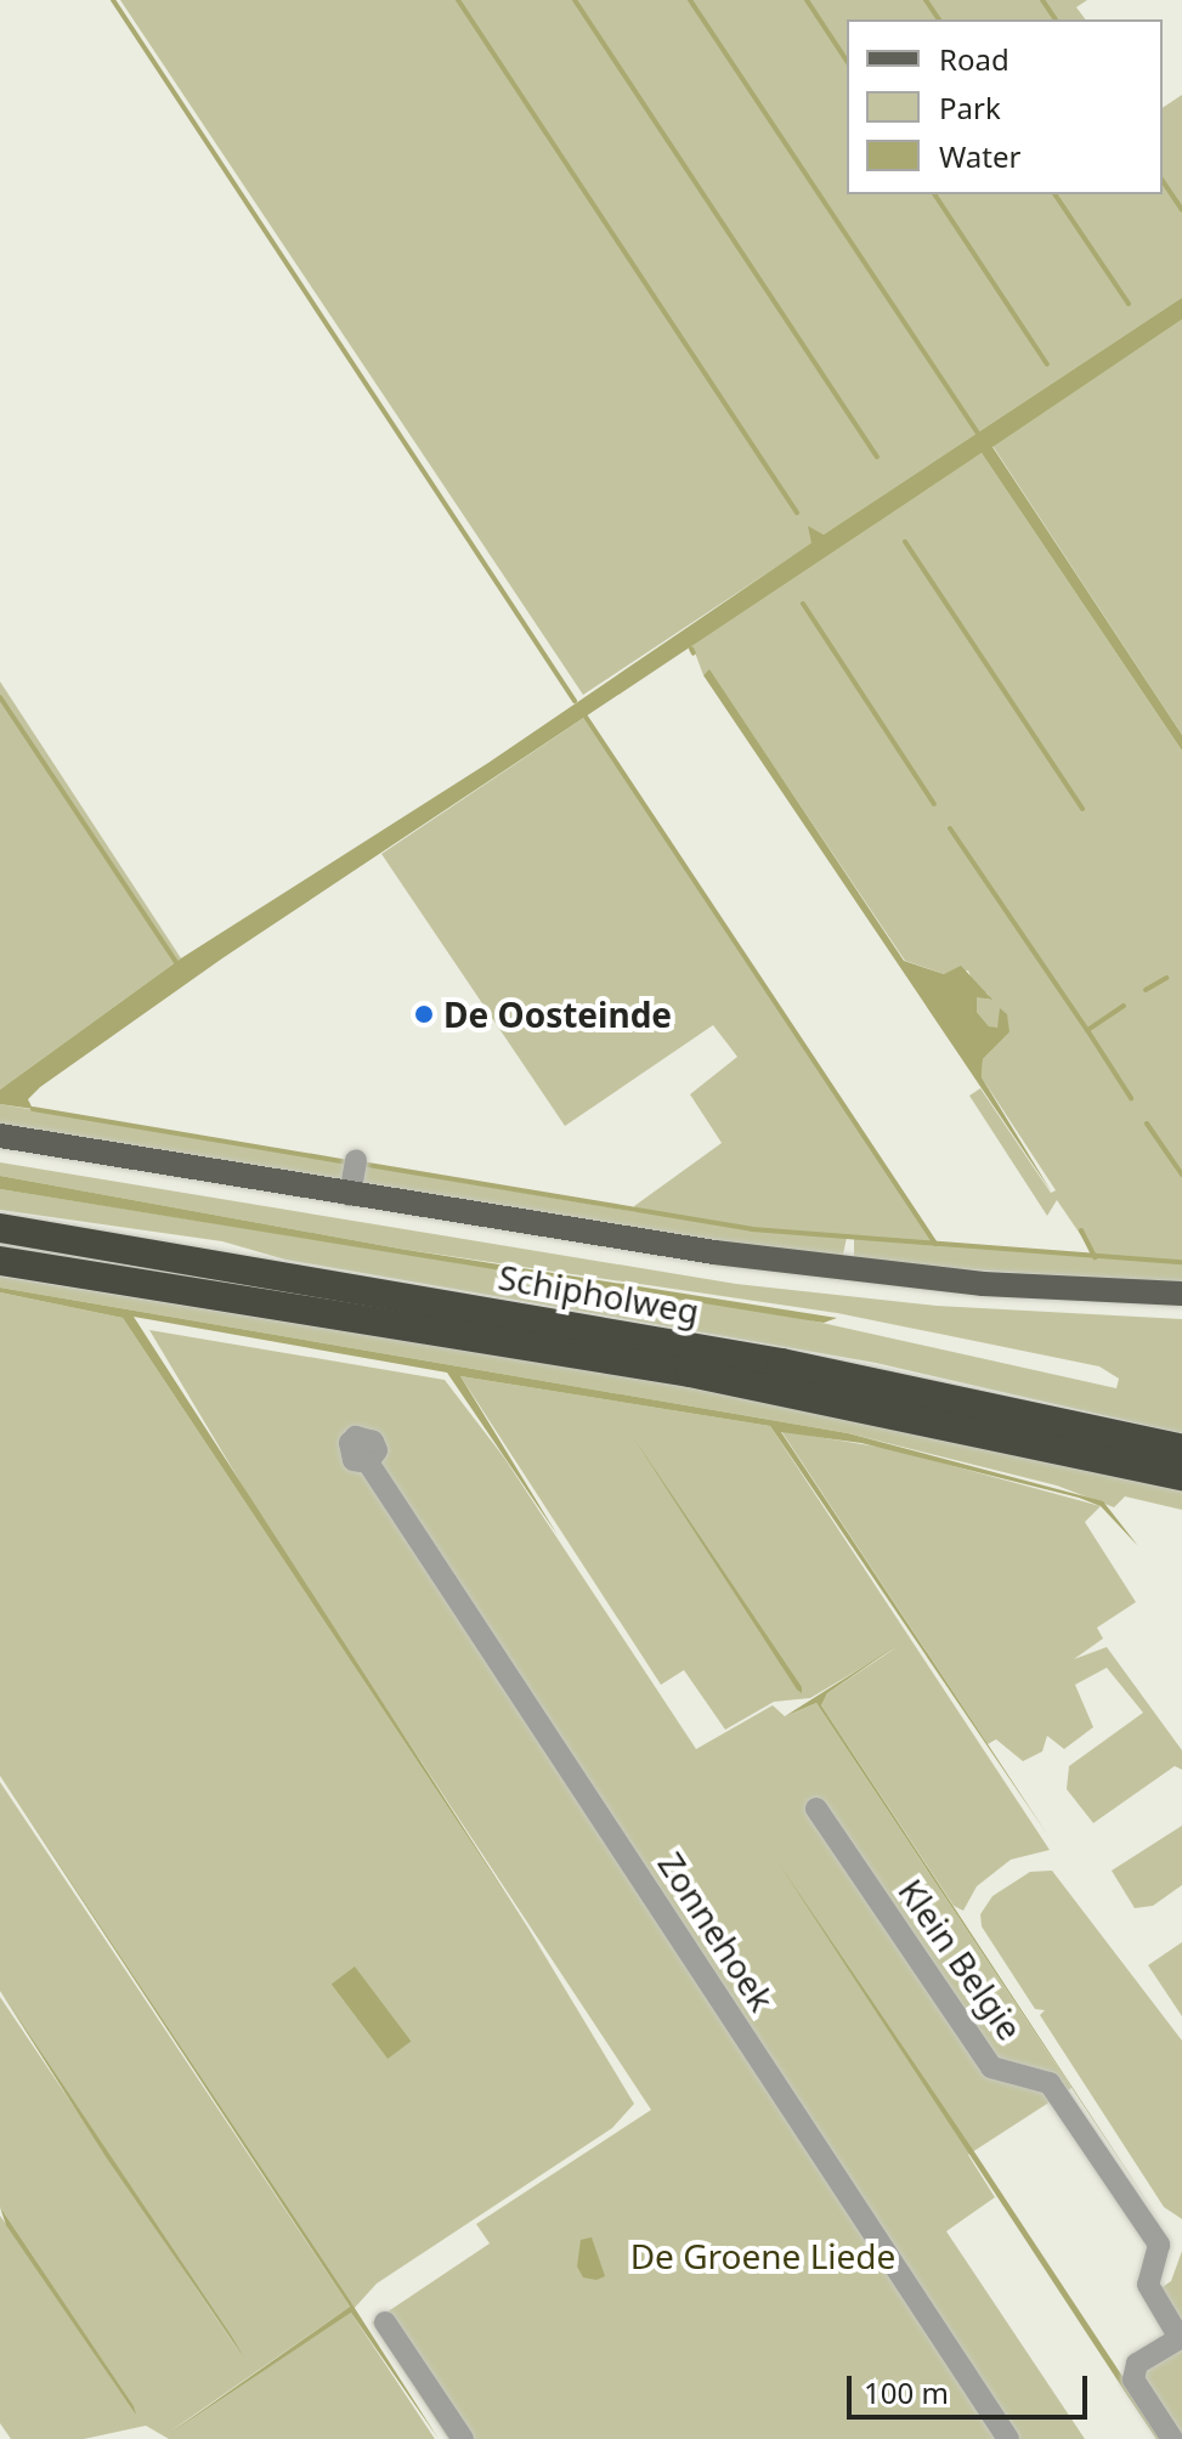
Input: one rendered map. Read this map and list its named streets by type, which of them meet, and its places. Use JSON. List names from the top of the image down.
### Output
{
  "streets": {
    "highway": ["Schipholweg"],
    "street": ["Zonnehoek", "Klein Belgie"]
  },
  "parks": ["De Groene Liede"],
  "places": ["De Oosteinde"],
  "legend": ["Road", "Park", "Water"],
  "scale_bar": "100 m"
}
